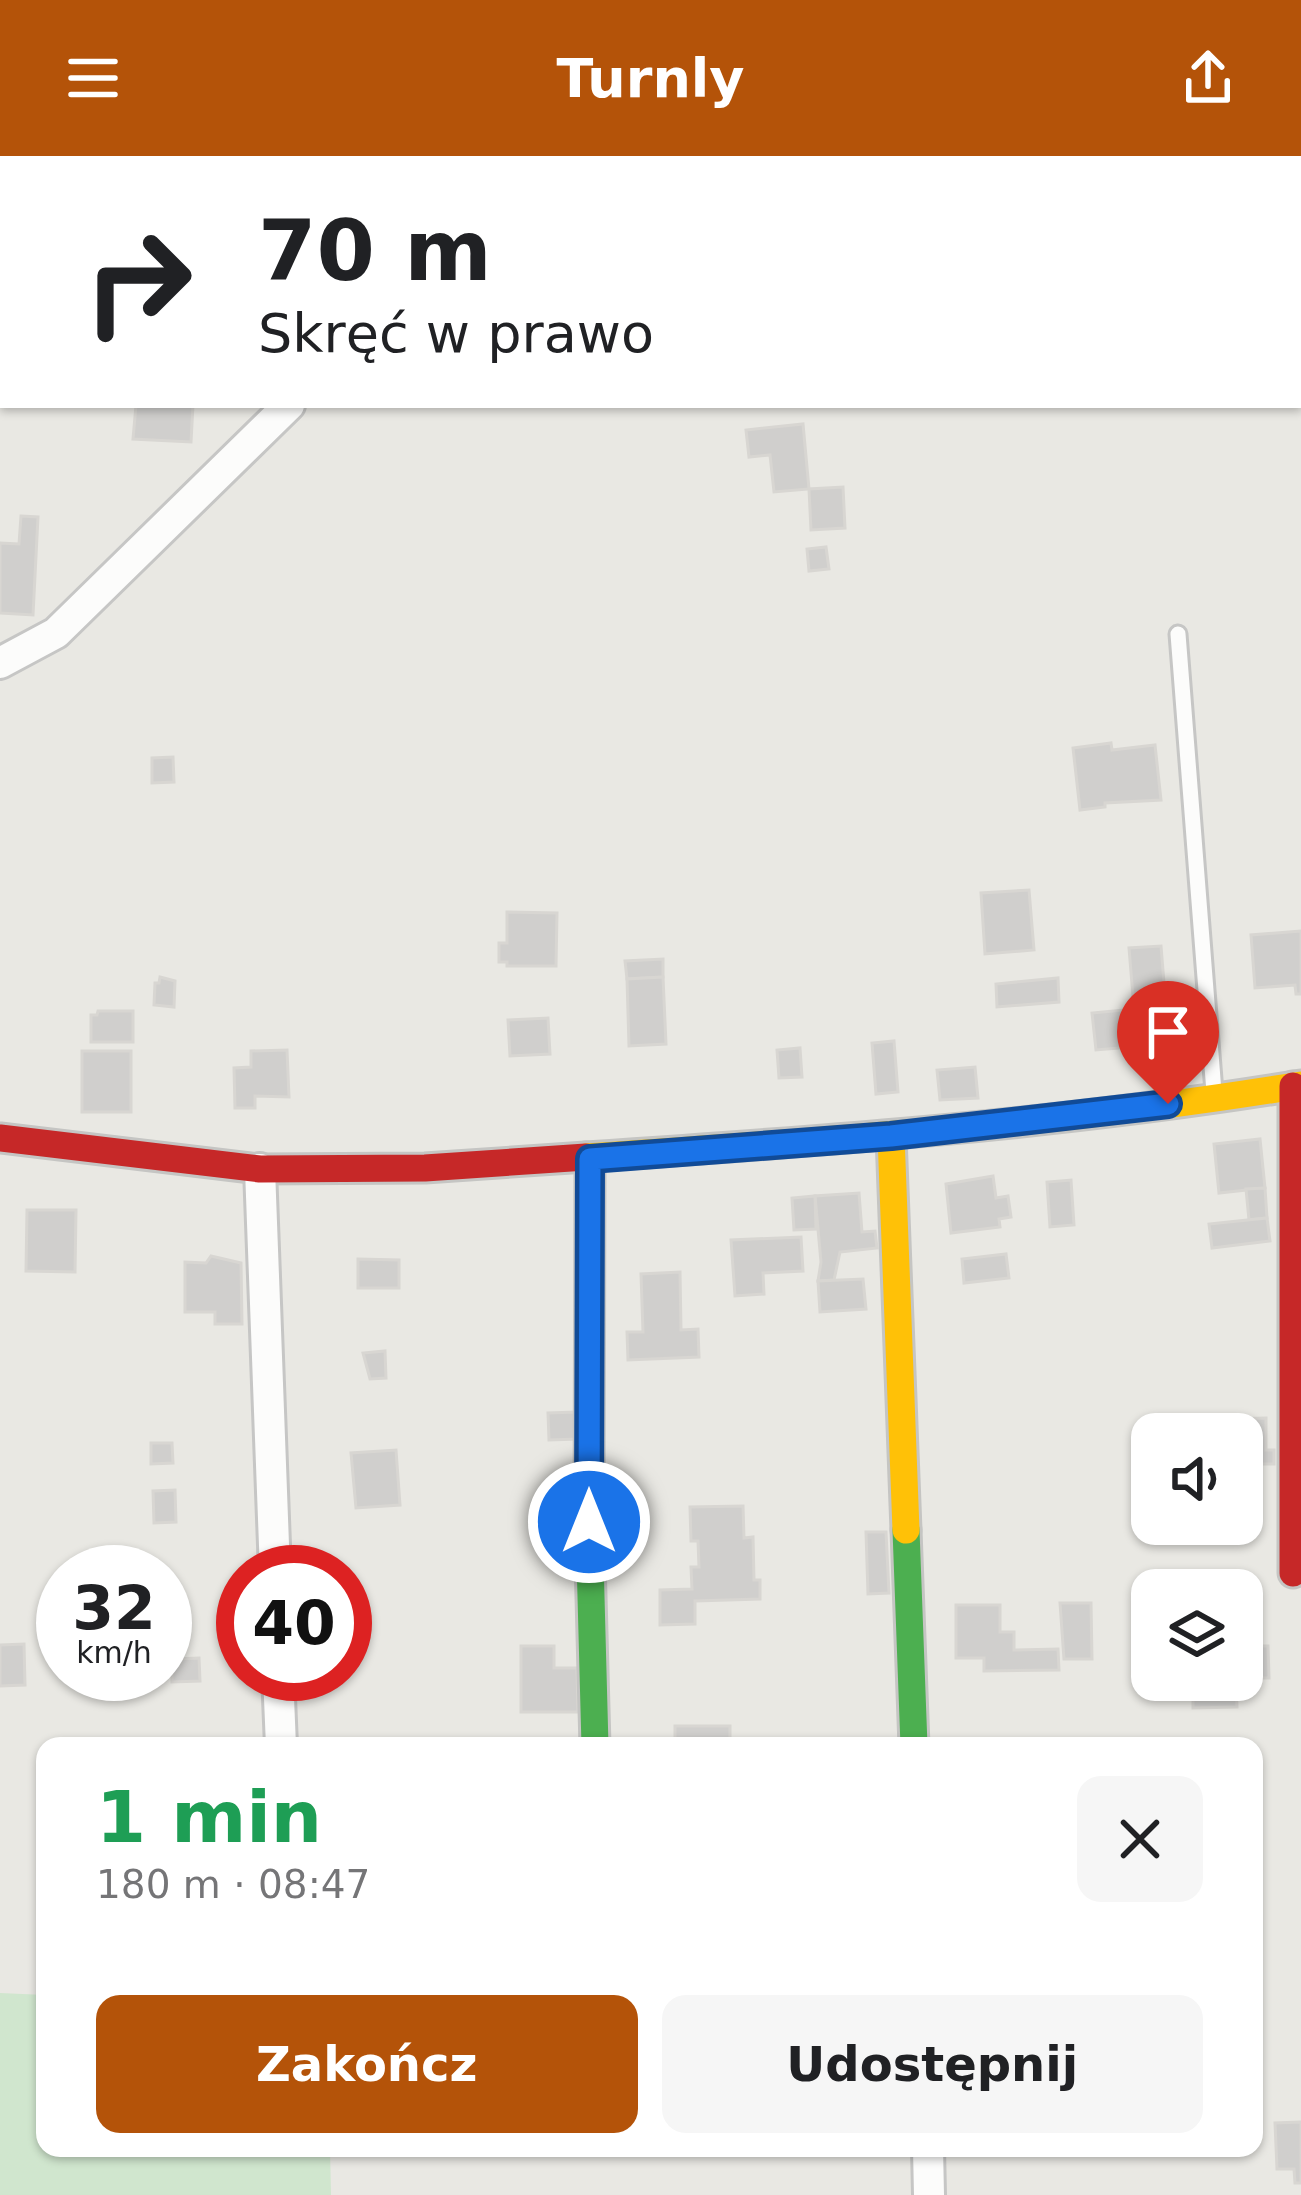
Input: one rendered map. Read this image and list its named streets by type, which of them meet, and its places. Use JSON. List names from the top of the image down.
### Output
{
  "page": {
    "header": "Turnly",
    "turn": ["70 m", "Skręć w prawo"],
    "speed": "32 km/h",
    "limit": "40",
    "heading": ["1 min", "180 m · 08:47"],
    "buttons": ["Zakończ", "Udostępnij"]
  }
}
